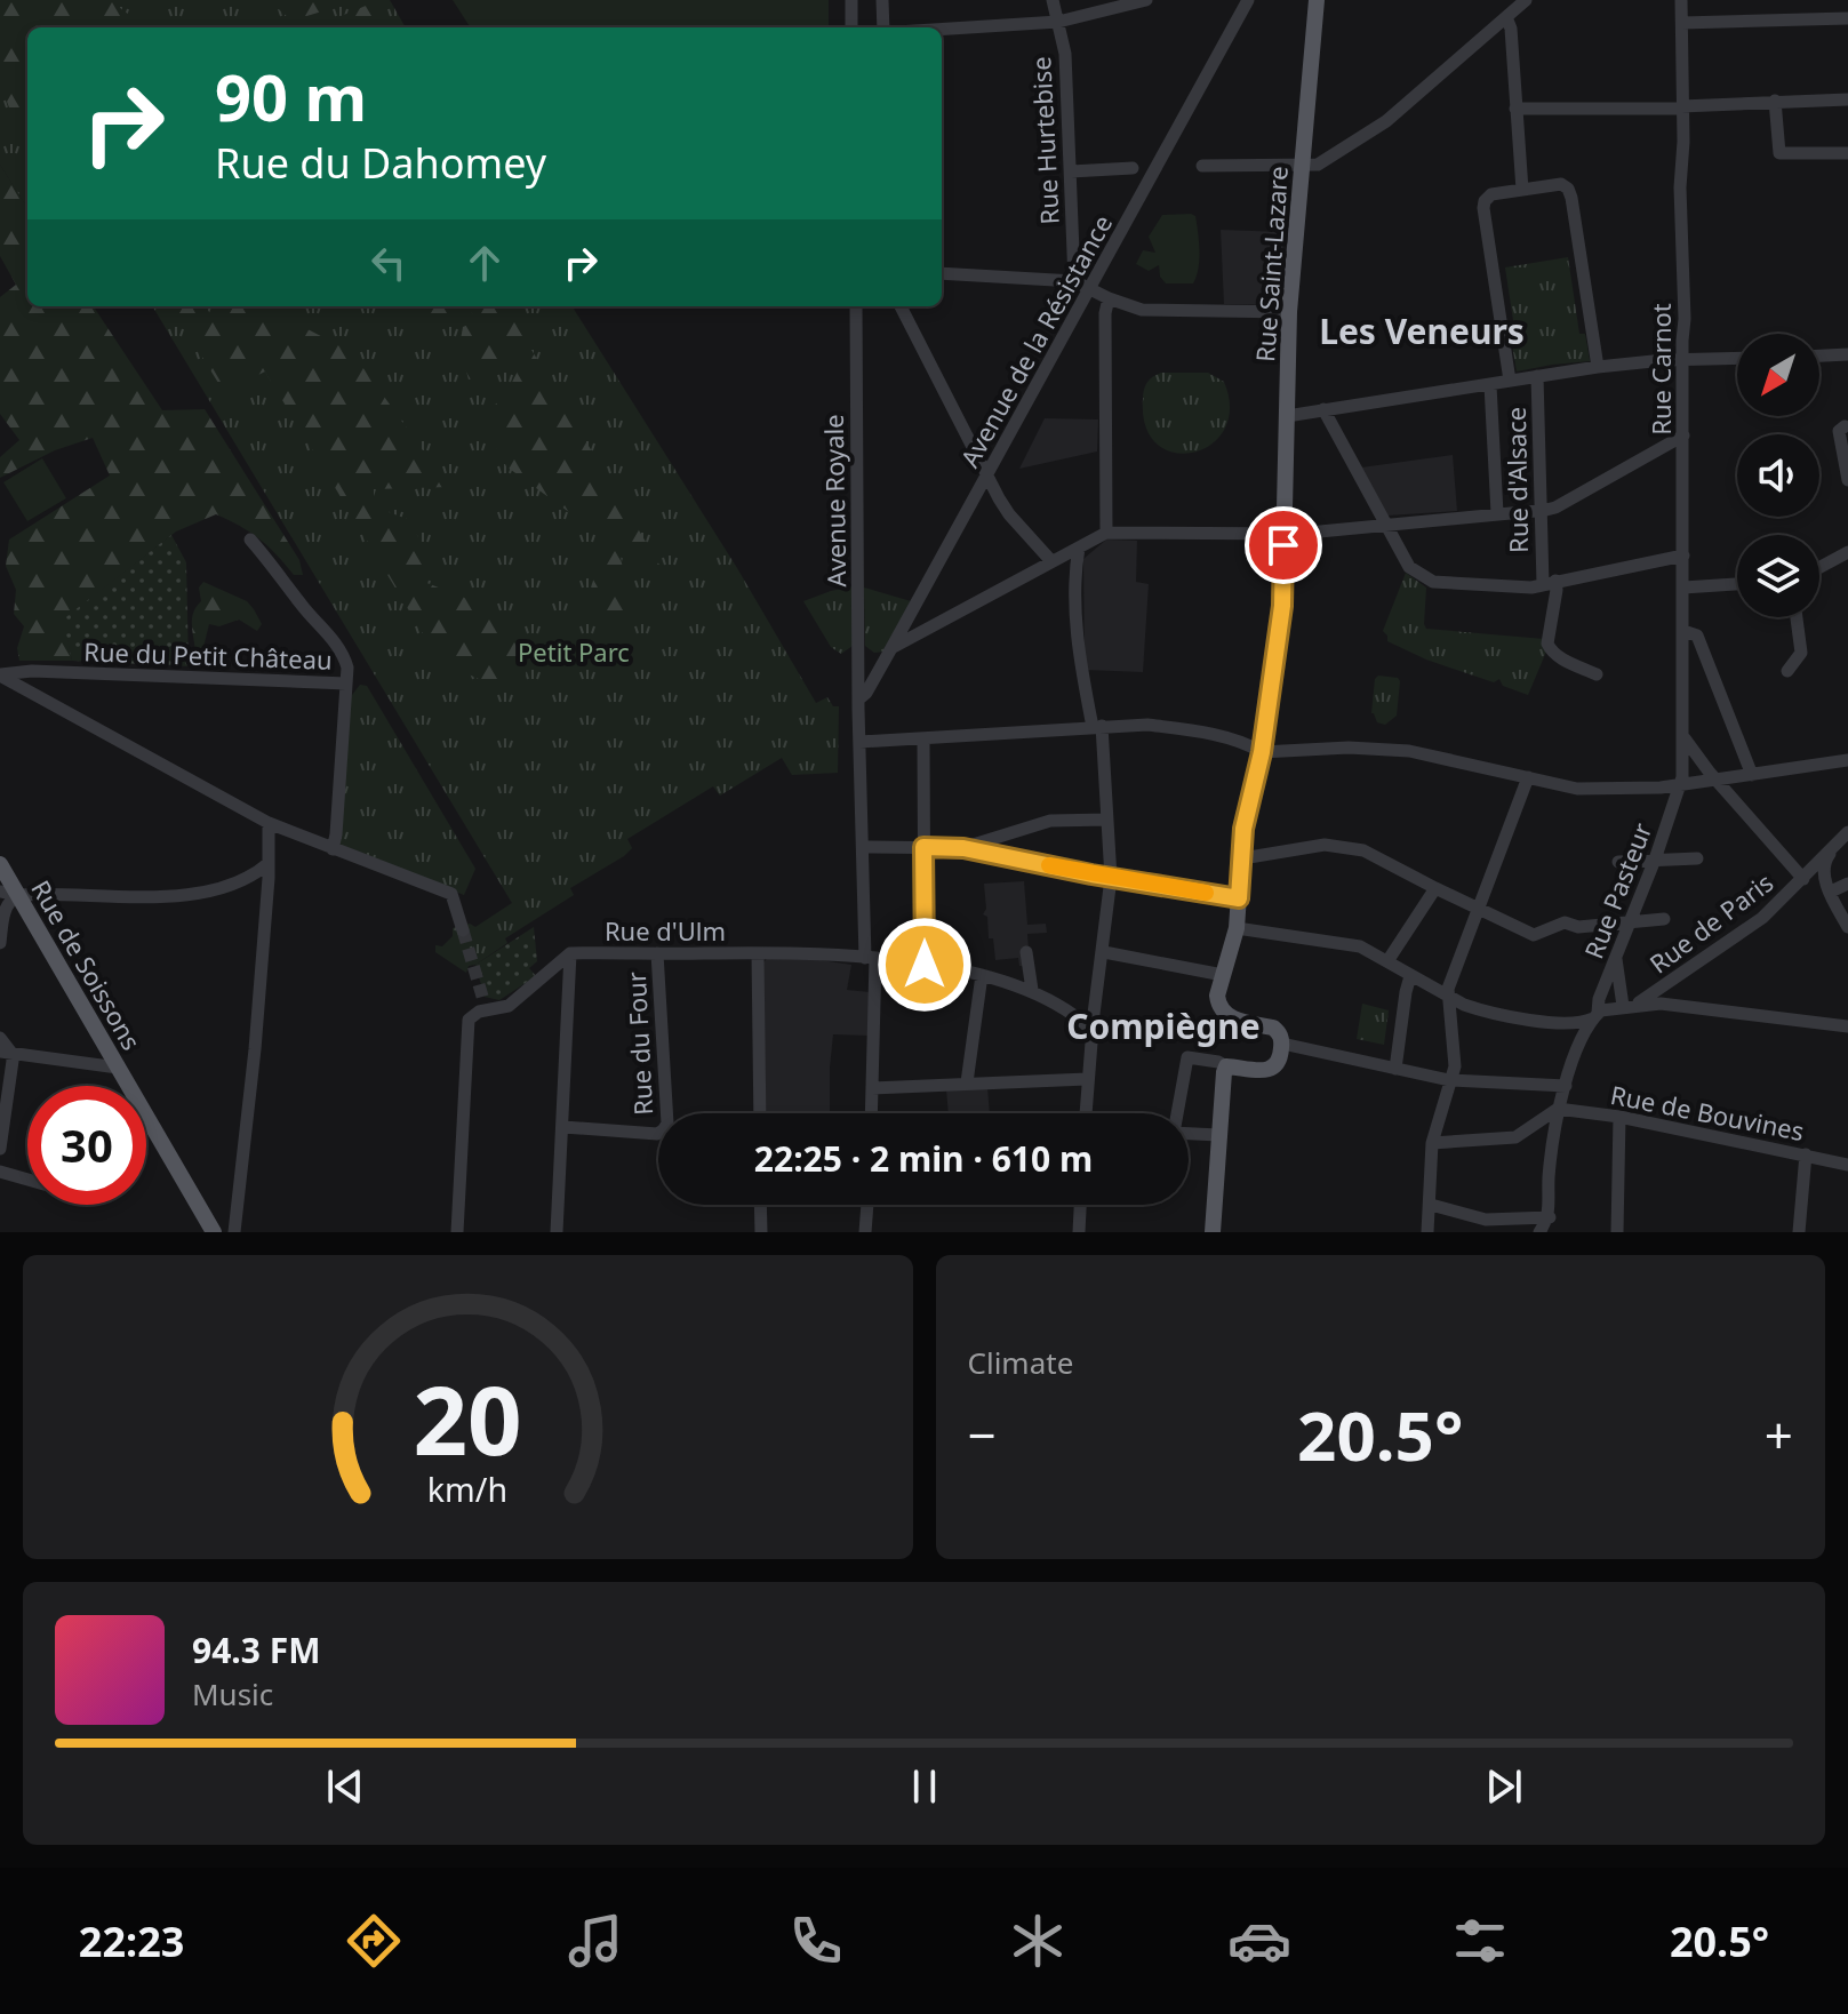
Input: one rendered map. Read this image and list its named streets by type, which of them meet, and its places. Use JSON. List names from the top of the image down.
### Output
{
  "streets": {
    "main road": ["Rue Saint-Lazare", "Rue de Soissons"],
    "street": [
      "Rue Hurtebise",
      "Avenue de la Résistance",
      "Rue Carnot",
      "Rue d'Alsace",
      "Avenue Royale",
      "Rue du Petit Château",
      "Rue Pasteur",
      "Rue de Paris",
      "Rue d'Ulm",
      "Rue du Four",
      "Rue de Bouvines"
    ]
  },
  "crossings": [
    ["Rue Saint-Lazare", "Rue de Paris"],
    ["Avenue de la Résistance", "Avenue Royale"],
    ["Rue Carnot", "Rue Pasteur"],
    ["Avenue Royale", "Rue d'Ulm"],
    ["Rue Pasteur", "Rue de Paris"],
    ["Rue d'Ulm", "Rue du Four"]
  ],
  "districts": ["Les Veneurs", "Compiègne"],
  "parks": ["Petit Parc"],
  "north": "bottom left",
  "page": {
    "turn": ["90 m", "Rue du Dahomey"],
    "limit": "30",
    "trip": "22:25 · 2 min · 610 m",
    "tile": "Climate",
    "heat": ["−", "20.5°", "+"],
    "song": ["94.3 FM", "Music"],
    "tabs": ["22:23", "20.5°"],
    "gauge": ["20", "km/h"]
  }
}
